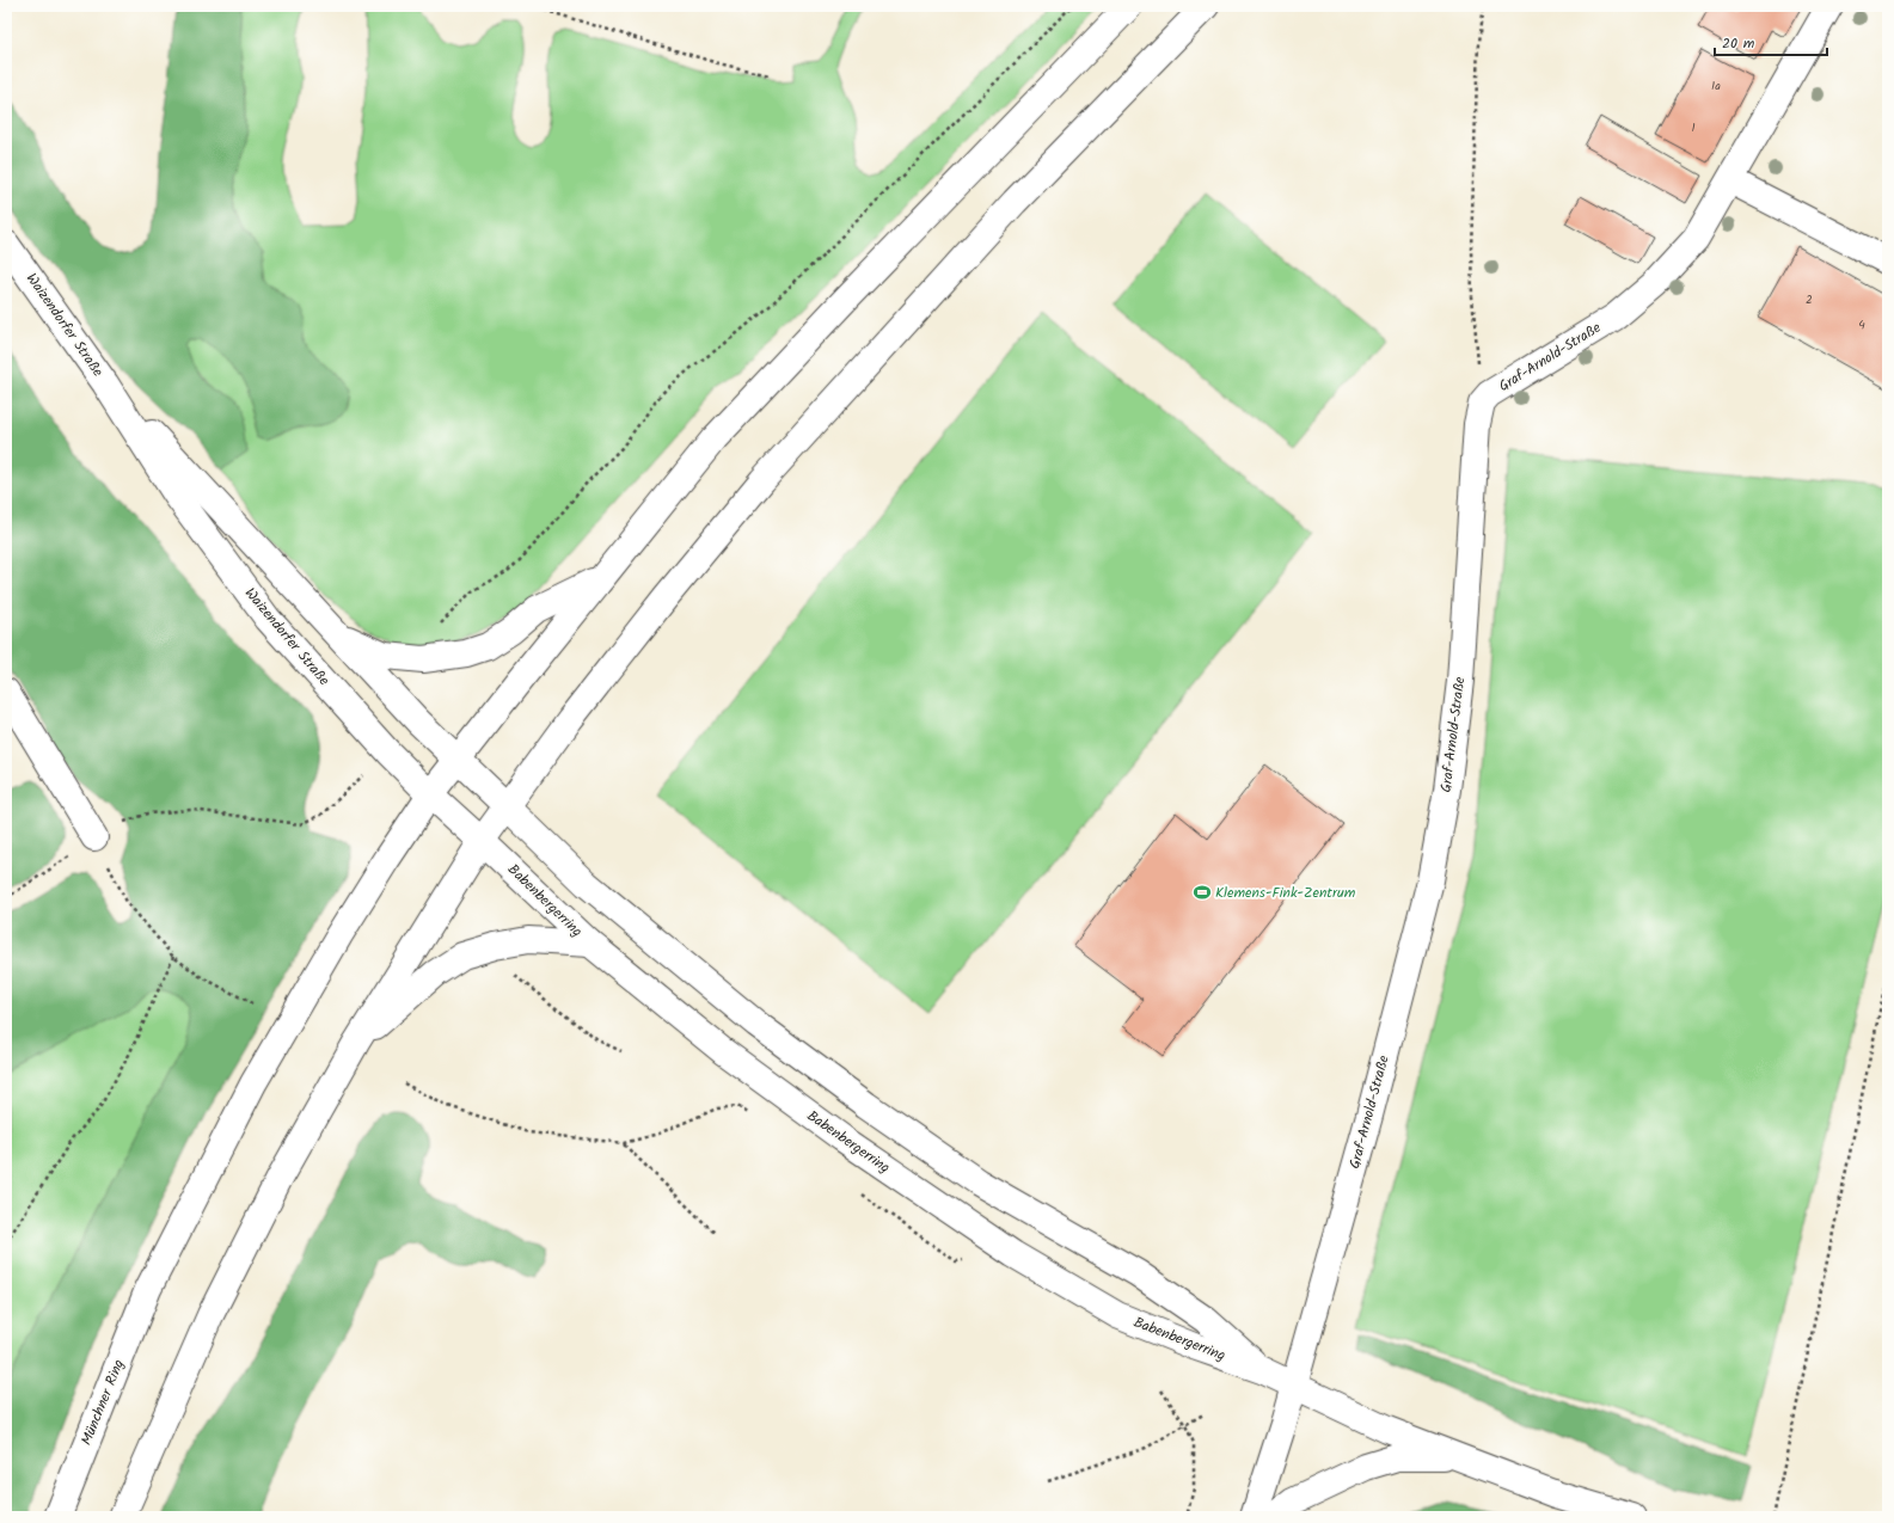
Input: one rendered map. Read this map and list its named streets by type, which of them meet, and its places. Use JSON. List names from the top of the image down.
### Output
{
  "streets": {
    "main road": [
      "Waizendorfer Straße",
      "Graf-Arnold-Straße",
      "Babenbergerring",
      "Münchner Ring"
    ]
  },
  "crossings": [
    ["Waizendorfer Straße", "Babenbergerring"],
    ["Waizendorfer Straße", "Münchner Ring"],
    ["Graf-Arnold-Straße", "Babenbergerring"]
  ],
  "places": {
    "sports": ["Klemens-Fink-Zentrum"]
  },
  "house_numbers": [
    "1a",
    "1",
    "2",
    "4"
  ],
  "scale_bar": "20 m"
}
